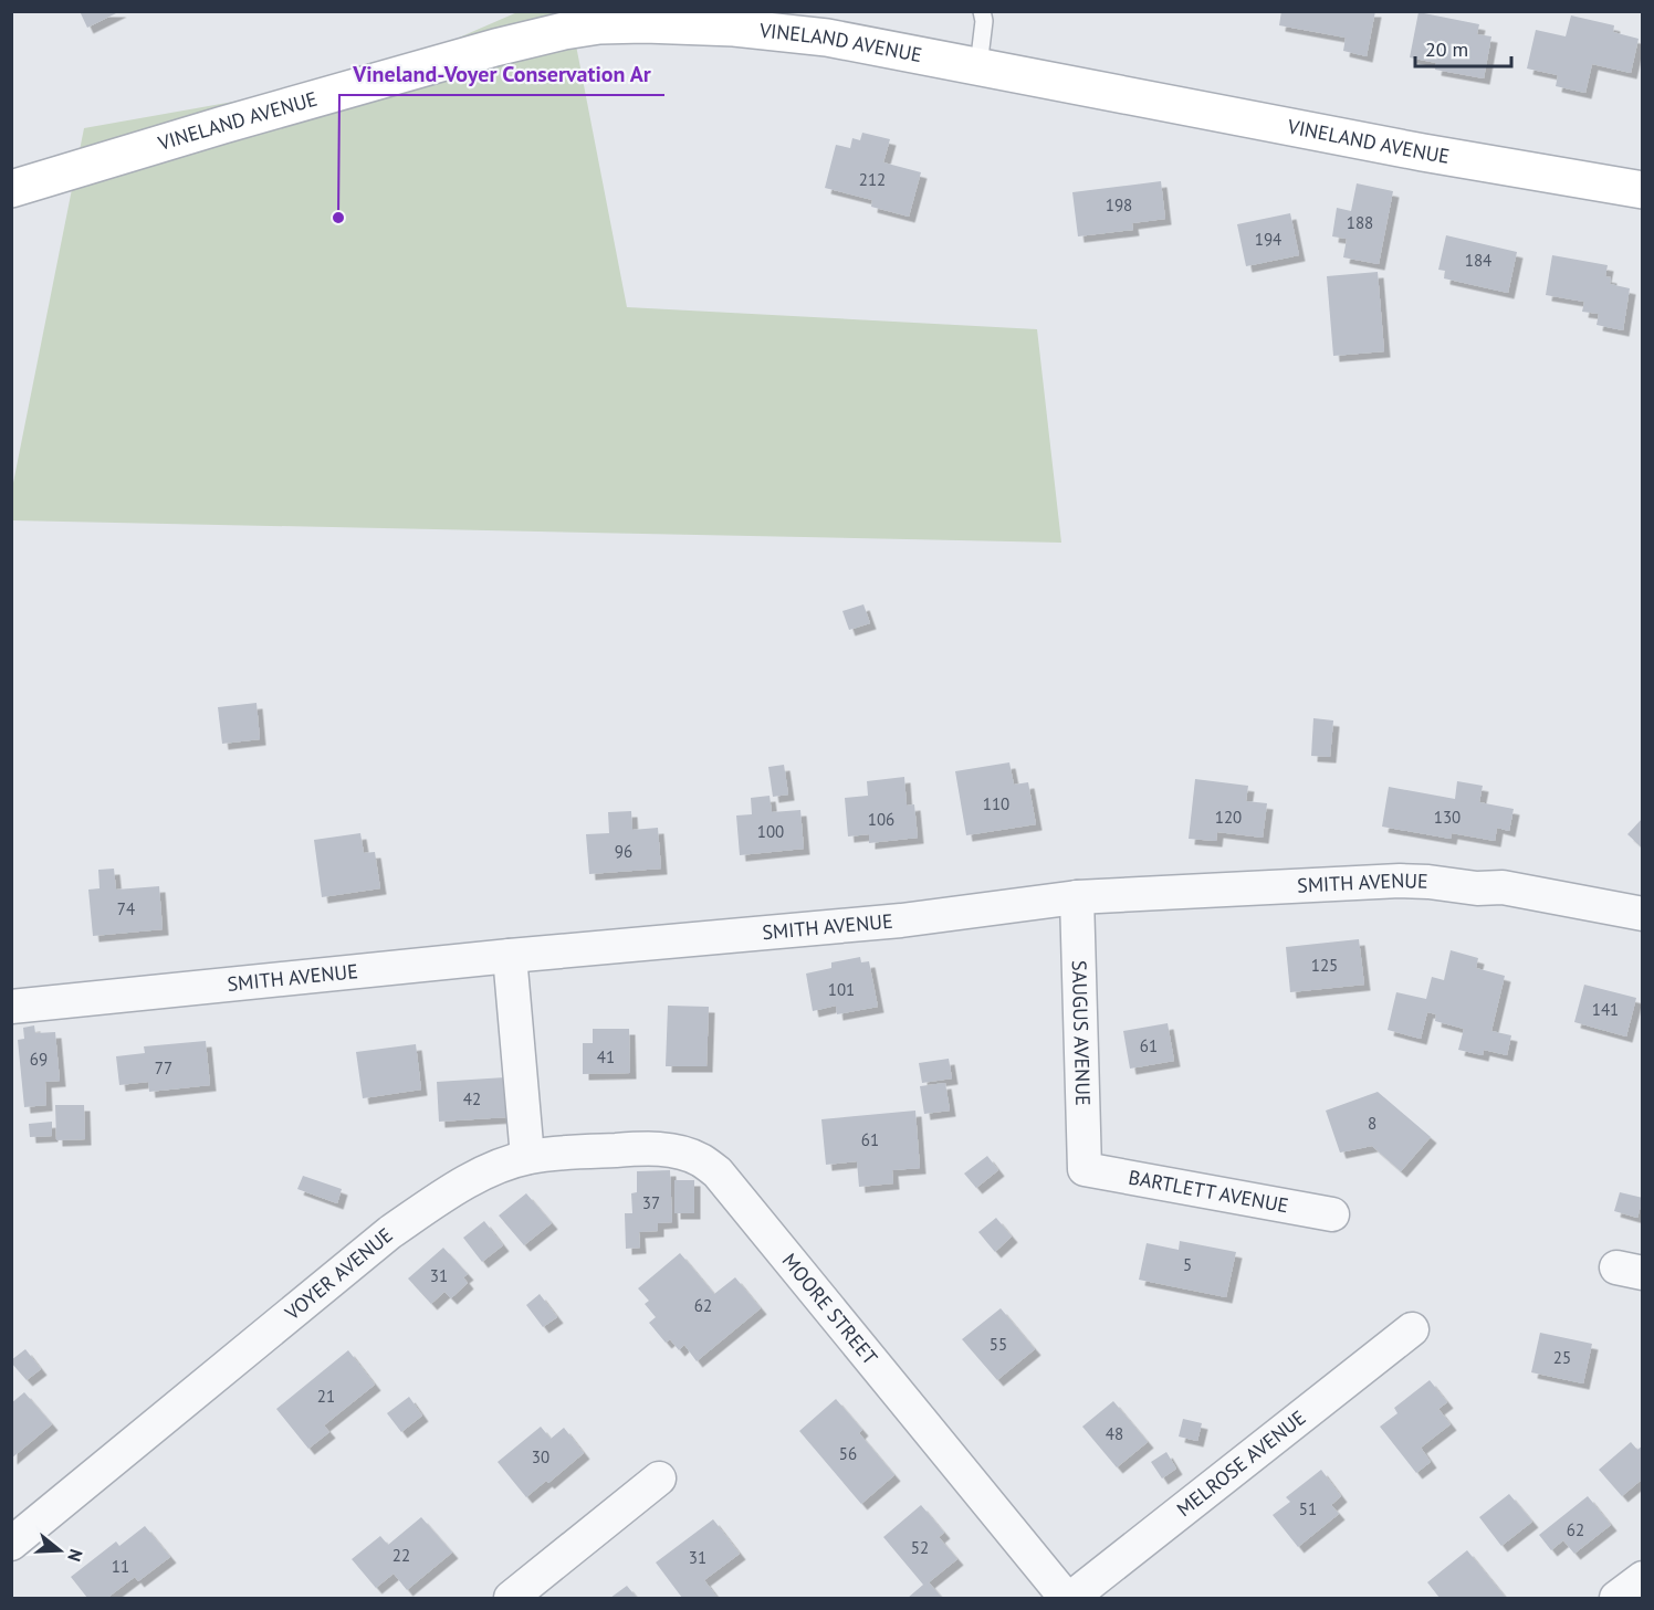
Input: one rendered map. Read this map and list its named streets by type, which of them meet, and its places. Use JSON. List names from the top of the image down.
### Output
{
  "streets": {
    "street": [
      "VINELAND AVENUE",
      "SMITH AVENUE",
      "SAUGUS AVENUE",
      "BARTLETT AVENUE",
      "VOYER AVENUE",
      "MOORE STREET",
      "MELROSE AVENUE"
    ]
  },
  "crossings": [
    ["SMITH AVENUE", "SAUGUS AVENUE"],
    ["SAUGUS AVENUE", "BARTLETT AVENUE"],
    ["VOYER AVENUE", "MOORE STREET"]
  ],
  "places": ["Vineland-Voyer Conservation Ar"],
  "house_numbers": [
    "212",
    "198",
    "188",
    "194",
    "184",
    "110",
    "120",
    "130",
    "106",
    "100",
    "96",
    "74",
    "125",
    "101",
    "141",
    "61",
    "41",
    "69",
    "77",
    "42",
    "8",
    "61",
    "37",
    "5",
    "31",
    "62",
    "55",
    "25",
    "21",
    "48",
    "56",
    "30",
    "51",
    "62",
    "52",
    "22",
    "31",
    "11"
  ],
  "scale_bar": "20 m",
  "north": "right"
}
